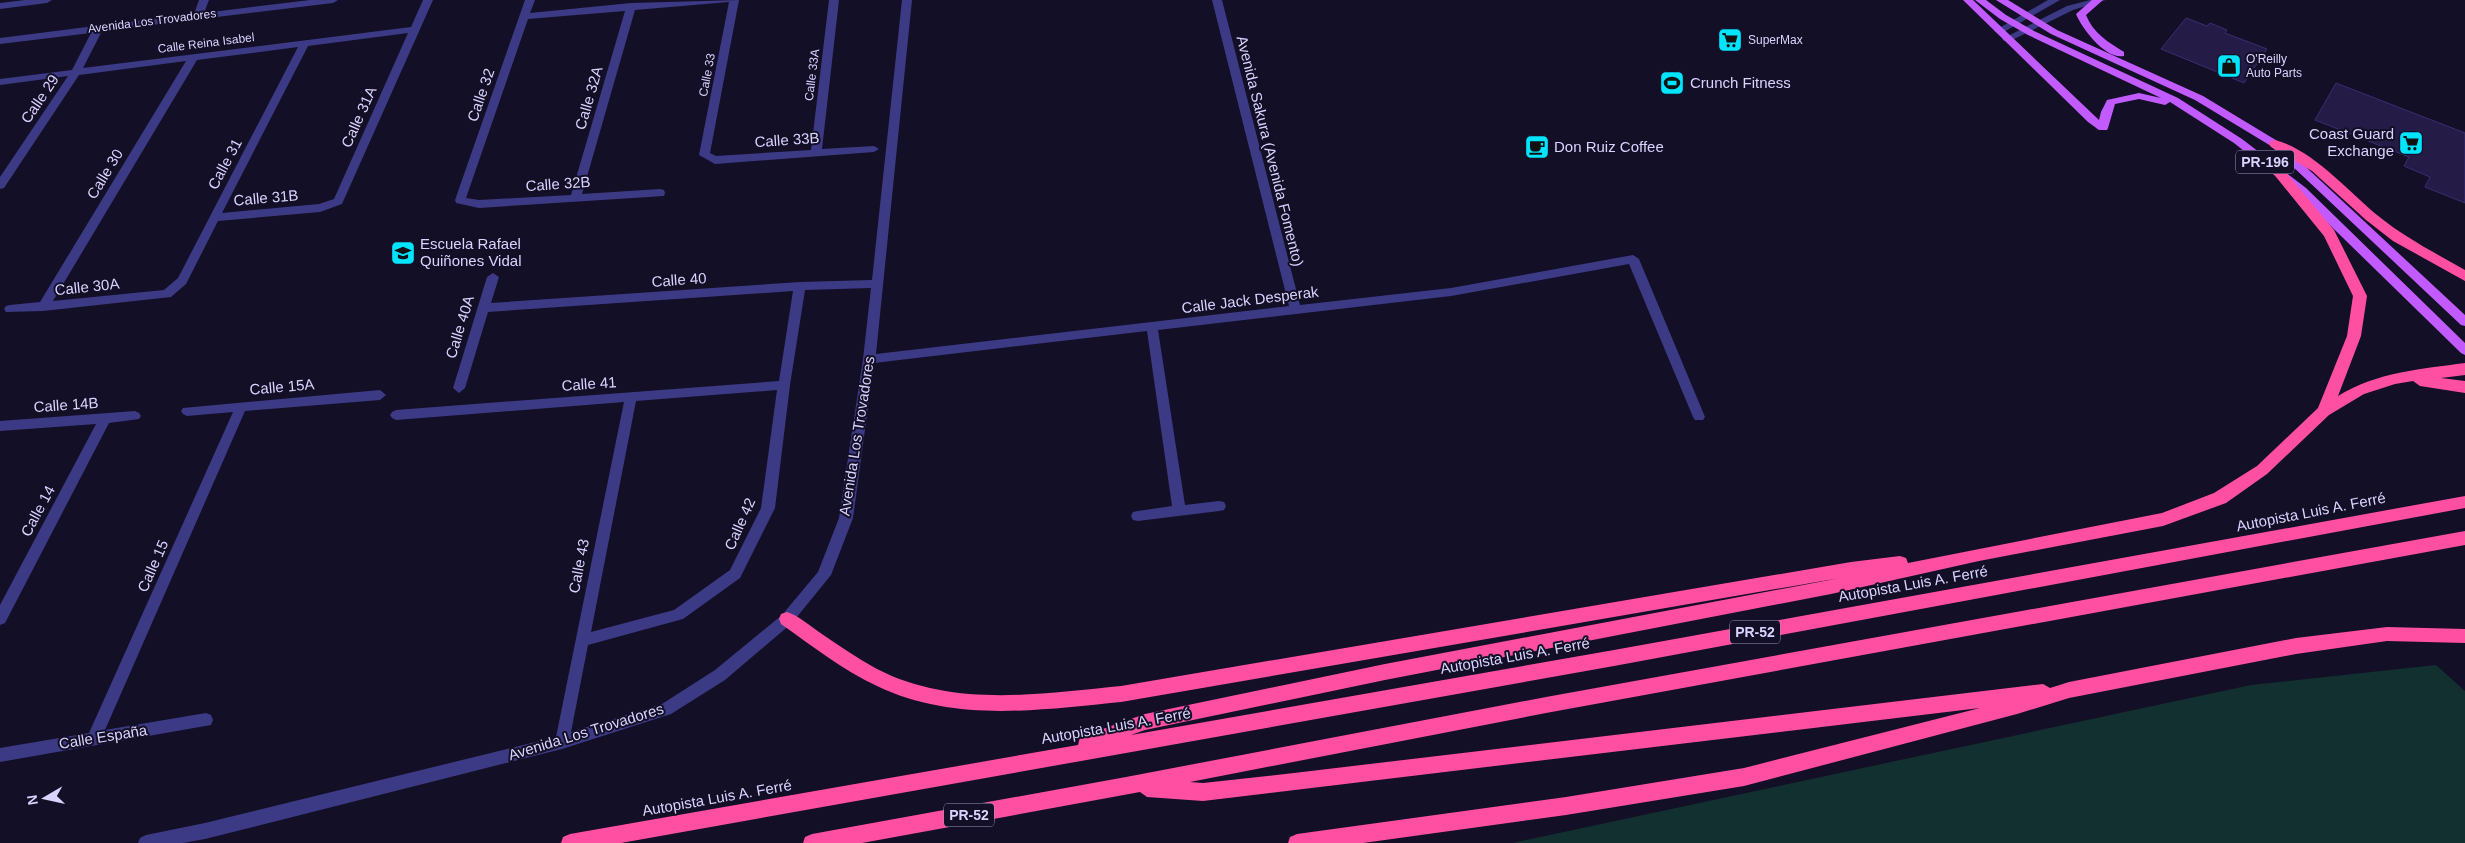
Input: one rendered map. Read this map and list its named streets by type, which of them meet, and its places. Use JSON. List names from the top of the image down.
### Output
{
  "streets": {
    "highway": ["Autopista Luis A. Ferré", "PR-52"],
    "main road": ["PR-196"],
    "street": [
      "Avenida Los Trovadores",
      "Calle Reina Isabel",
      "Calle 33",
      "Calle 33A",
      "Calle 32",
      "Calle 32A",
      "Calle 29",
      "Calle 31A",
      "Calle 33B",
      "Avenida Sakura (Avenida Fomento)",
      "Calle 31",
      "Calle 30",
      "Calle 32B",
      "Calle 31B",
      "Calle 40",
      "Calle 30A",
      "Calle Jack Desperak",
      "Calle 40A",
      "Calle 41",
      "Calle 15A",
      "Calle 14B",
      "Calle 14",
      "Calle 42",
      "Calle 15",
      "Calle 43",
      "Calle España"
    ]
  },
  "crossings": [
    ["Avenida Los Trovadores", "Calle 29"],
    ["Avenida Los Trovadores", "Calle 40"],
    ["Avenida Los Trovadores", "Calle Jack Desperak"],
    ["Avenida Los Trovadores", "Calle 43"],
    ["Calle Reina Isabel", "Calle 29"],
    ["Calle Reina Isabel", "Calle 31A"],
    ["Calle Reina Isabel", "Calle 31"],
    ["Calle Reina Isabel", "Calle 30"],
    ["Calle 33", "Calle 33B"],
    ["Calle 33A", "Calle 33B"],
    ["Calle 32", "Calle 32B"],
    ["Calle 32A", "Calle 32B"],
    ["Calle 31A", "Calle 31B"],
    ["Avenida Sakura (Avenida Fomento)", "Calle Jack Desperak"],
    ["Calle 31", "Calle 31B"],
    ["Calle 31", "Calle 30A"],
    ["Calle 30", "Calle 30A"],
    ["Calle 40", "Calle 40A"],
    ["Calle 40", "Calle 42"],
    ["Calle 41", "Calle 42"],
    ["Calle 41", "Calle 43"],
    ["Calle 15A", "Calle 15"],
    ["Calle 14B", "Calle 14"],
    ["Calle 42", "Calle 43"],
    ["Calle 15", "Calle España"]
  ],
  "places": {
    "supermarket": ["SuperMax", "Coast Guard Exchange"],
    "shop": ["O'Reilly Auto Parts"],
    "sports": ["Crunch Fitness"],
    "cafe": ["Don Ruiz Coffee"],
    "school or university": ["Escuela Rafael Quiñones Vidal"]
  },
  "north": "left"
}
